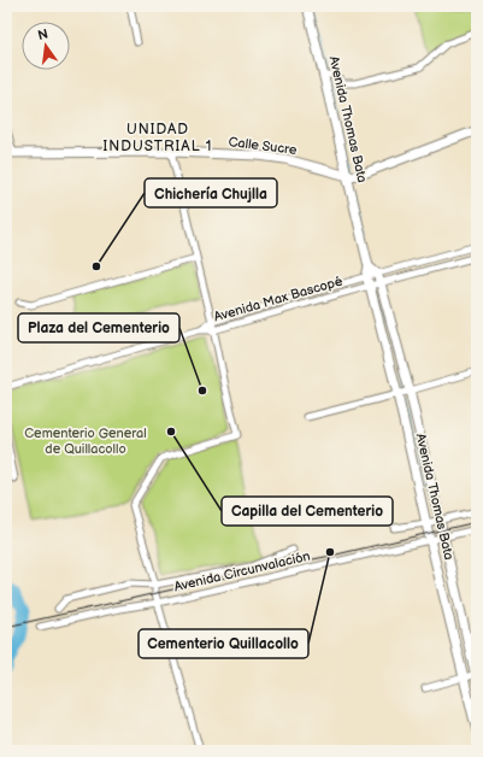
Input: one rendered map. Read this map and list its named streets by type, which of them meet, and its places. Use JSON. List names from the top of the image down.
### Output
{
  "streets": {
    "main road": ["Avenida Thomas Bata", "Calle Sucre"],
    "street": ["Avenida Max Bascopé", "Avenida Circunvalación"]
  },
  "crossings": [
    ["Avenida Thomas Bata", "Calle Sucre"],
    ["Avenida Thomas Bata", "Avenida Max Bascopé"],
    ["Avenida Thomas Bata", "Avenida Circunvalación"]
  ],
  "districts": ["UNIDAD INDUSTRIAL 1"],
  "parks": ["Cementerio General de Quillacollo"],
  "places": [
    "Chichería Chujlla",
    "Plaza del Cementerio",
    "Capilla del Cementerio",
    "Cementerio Quillacollo"
  ],
  "north": "top"
}
